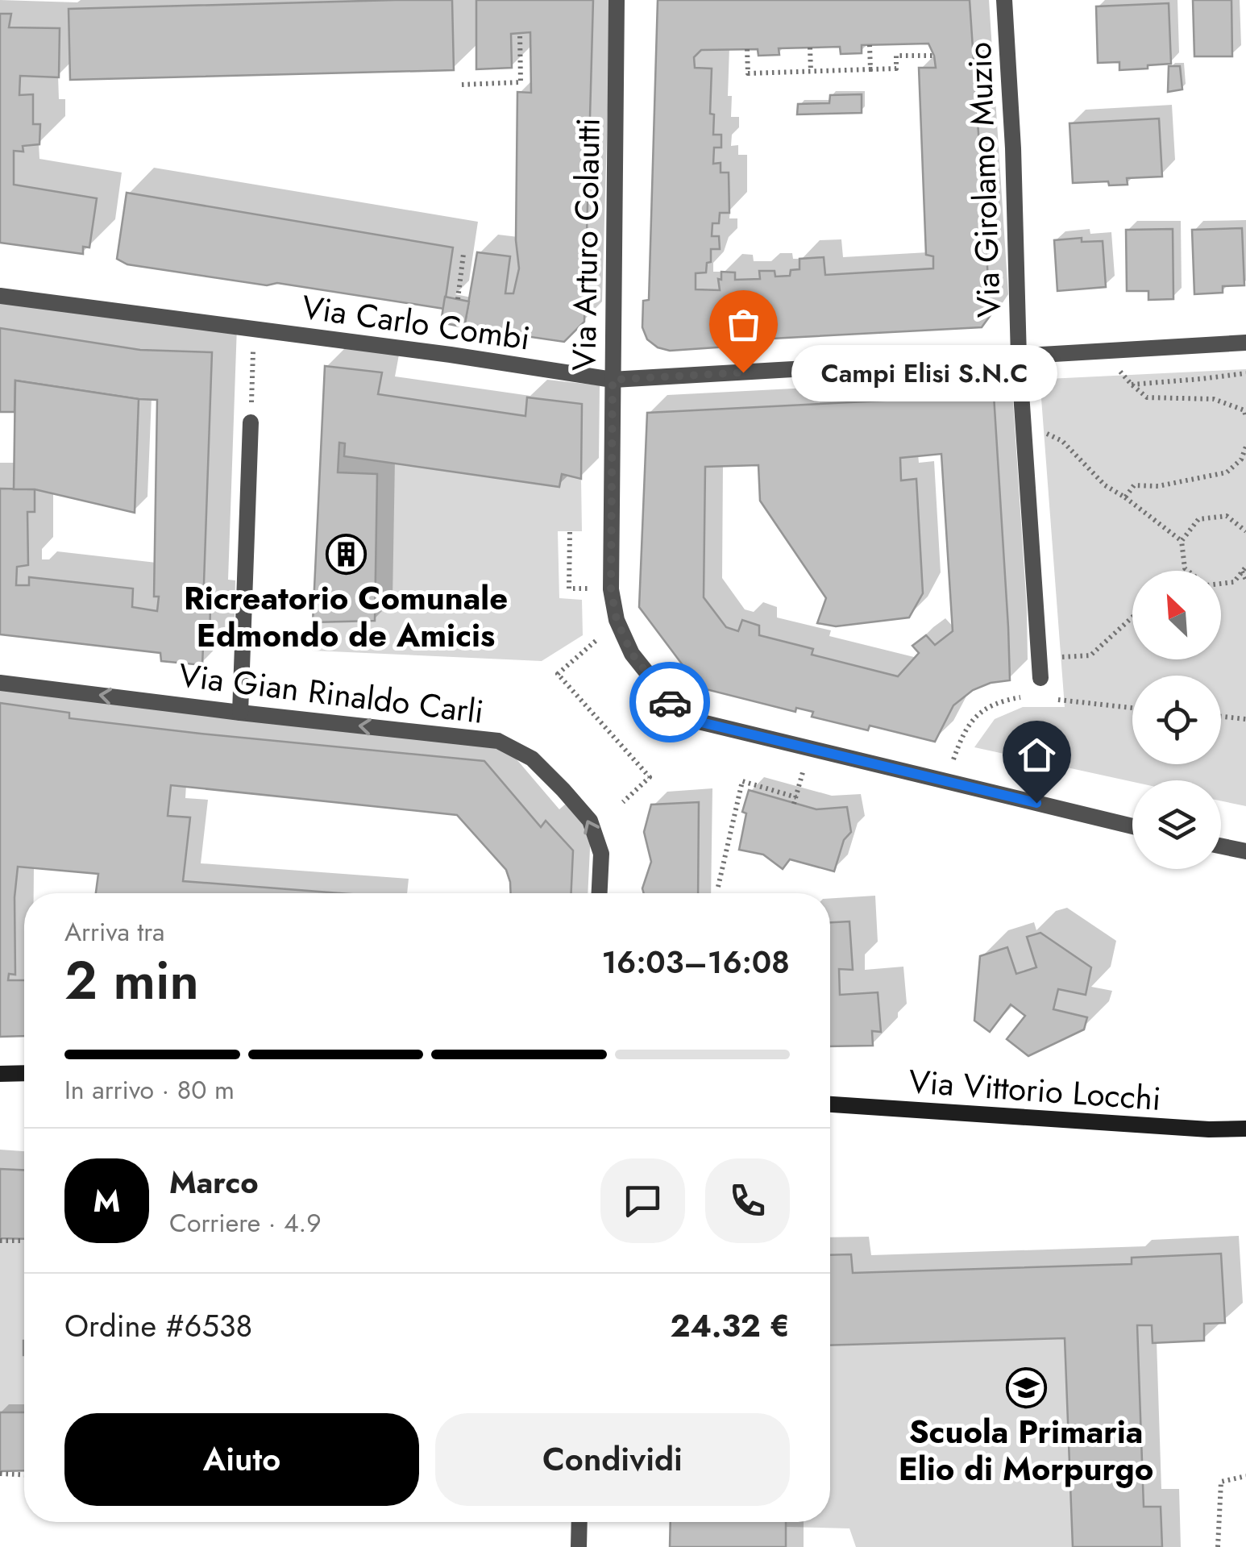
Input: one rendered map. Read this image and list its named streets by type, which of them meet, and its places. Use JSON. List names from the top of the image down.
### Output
{
  "streets": {
    "main road": ["Via Vittorio Locchi"],
    "street": [
      "Via Girolamo Muzio",
      "Via Arturo Colautti",
      "Via Carlo Combi",
      "Via Gian Rinaldo Carli"
    ]
  },
  "crossings": [
    ["Via Girolamo Muzio", "Via Carlo Combi"],
    ["Via Arturo Colautti", "Via Carlo Combi"]
  ],
  "one_way": ["Via Gian Rinaldo Carli"],
  "places": {
    "other": ["Campi Elisi S.N.C"],
    "building": ["Ricreatorio Comunale Edmondo de Amicis"],
    "school or university": ["Scuola Primaria Elio di Morpurgo"]
  },
  "north": "top left",
  "page": {
    "bubble": "Campi Elisi S.N.C",
    "heading": ["2 min", "Arriva tra", "16:03–16:08"],
    "panel": [
      "Marco",
      "Corriere · 4.9",
      "Ordine #6538",
      "24.32 €"
    ],
    "bar": "In arrivo · 80 m",
    "round": "M",
    "buttons": ["Aiuto", "Condividi"]
  }
}
